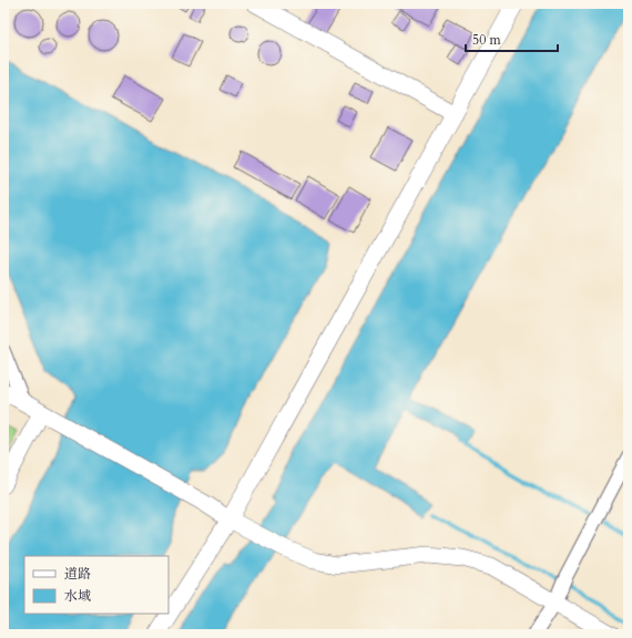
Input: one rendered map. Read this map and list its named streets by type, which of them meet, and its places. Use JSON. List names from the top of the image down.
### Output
{
  "legend": ["道路", "水域"],
  "scale_bar": "50 m"
}
